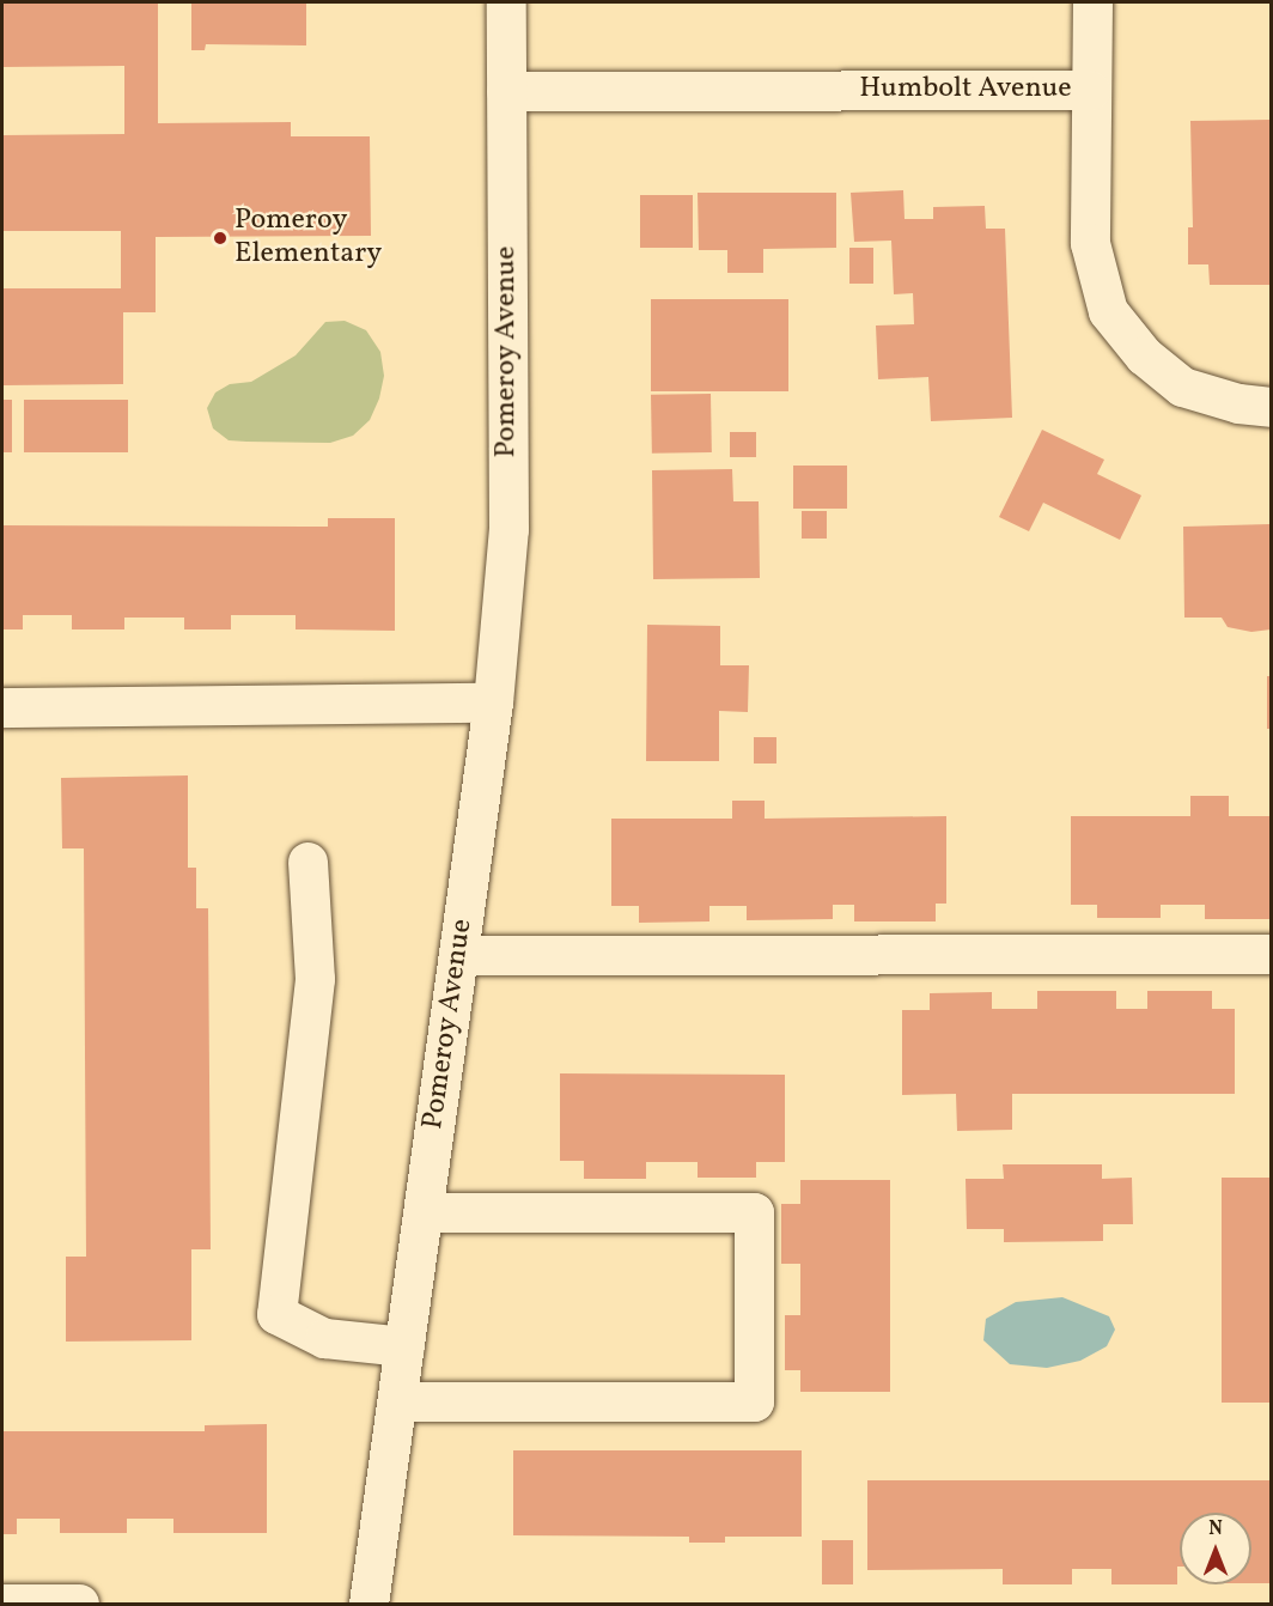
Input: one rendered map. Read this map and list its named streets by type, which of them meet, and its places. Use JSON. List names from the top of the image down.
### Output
{
  "streets": {
    "street": ["Humbolt Avenue", "Pomeroy Avenue"]
  },
  "crossings": [
    ["Humbolt Avenue", "Pomeroy Avenue"]
  ],
  "places": ["Pomeroy Elementary"],
  "north": "top"
}
